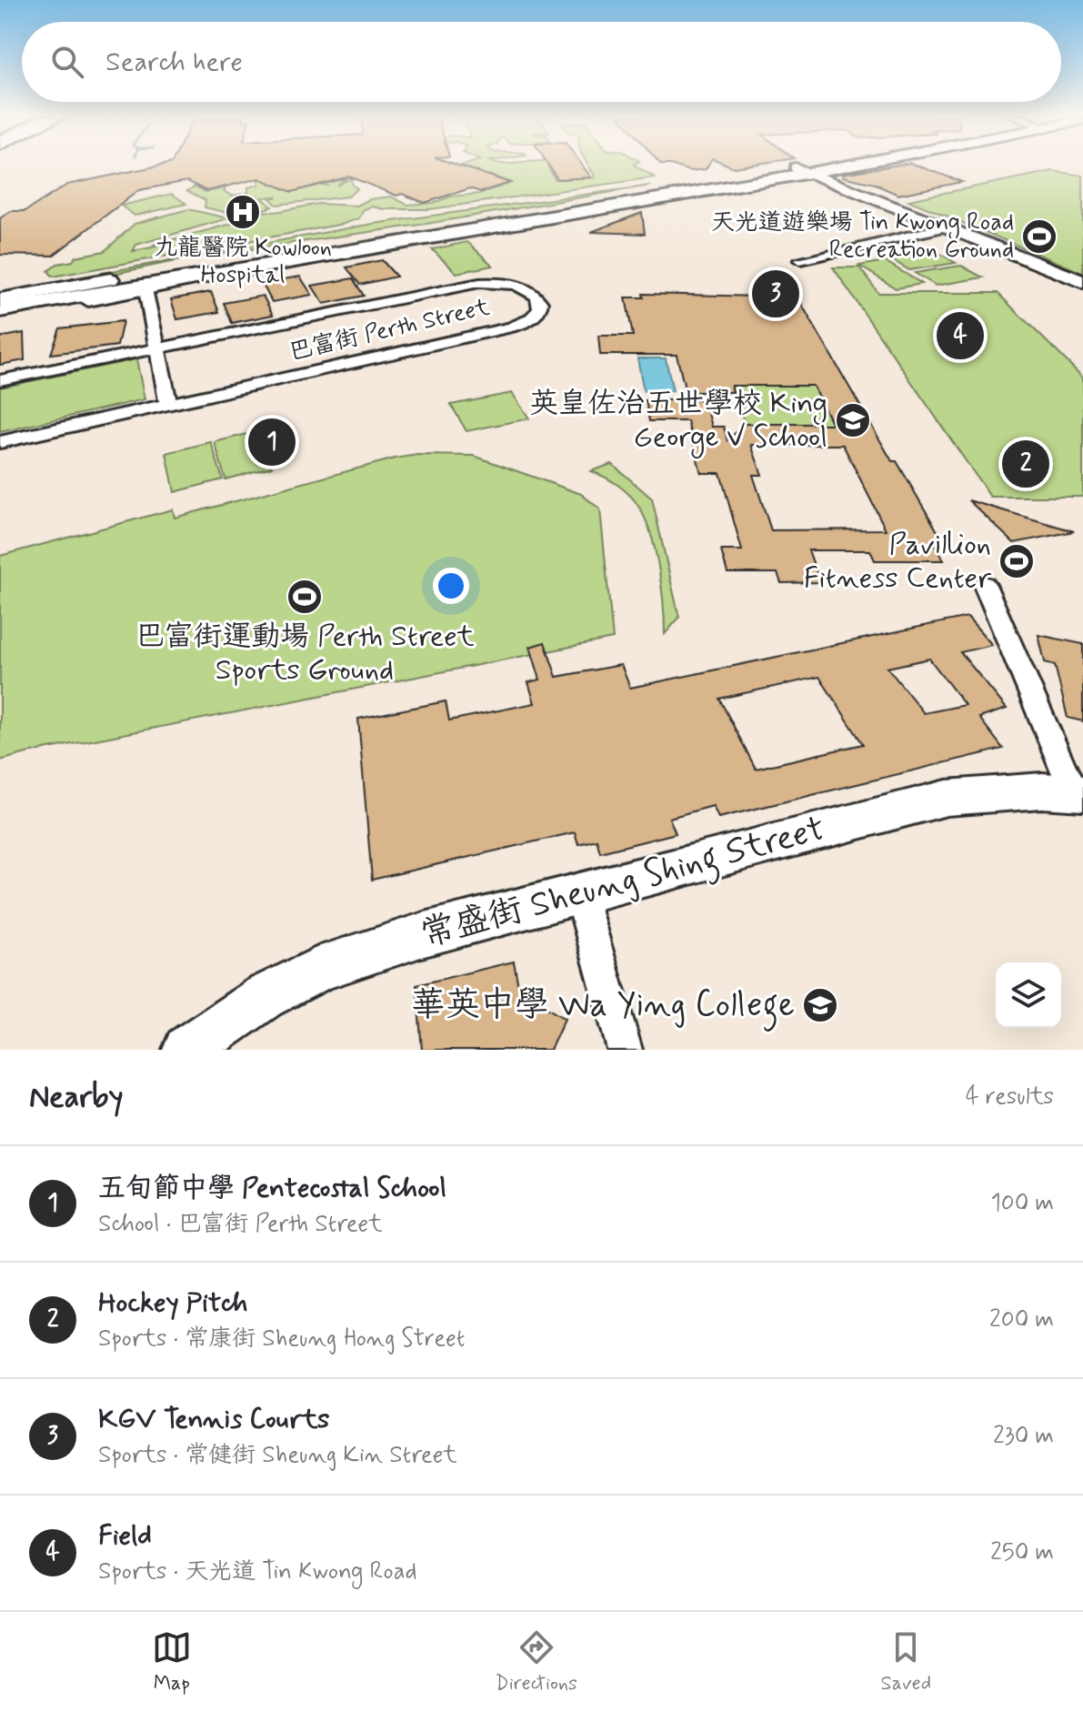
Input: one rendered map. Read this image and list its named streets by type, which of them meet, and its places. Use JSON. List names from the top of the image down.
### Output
{
  "streets": {
    "street": ["巴富街 Perth Street", "常盛街 Sheung Shing Street"]
  },
  "places": {
    "hospital": ["九龍醫院 Kowloon Hospital"],
    "sports": ["天光道遊樂場 Tin Kwong Road Recreation Ground", "Pavillion Fitness Center", "巴富街運動場 Perth Street Sports Ground"],
    "school or university": ["英皇佐治五世學校 King George V School", "華英中學 Wa Ying College"]
  },
  "page": {
    "search": "Search here",
    "pins": [
      "3",
      "4",
      "1",
      "2"
    ],
    "heading": ["Nearby", "4 results"],
    "list": [
      {
        "mark": "1",
        "name": "五旬節中學 Pentecostal School",
        "note": "School · 巴富街 Perth Street",
        "value": "100 m"
      },
      {
        "mark": "2",
        "name": "Hockey Pitch",
        "note": "Sports · 常康街 Sheung Hong Street",
        "value": "200 m"
      },
      {
        "mark": "3",
        "name": "KGV Tennis Courts",
        "note": "Sports · 常健街 Sheung Kin Street",
        "value": "230 m"
      },
      {
        "mark": "4",
        "name": "Field",
        "note": "Sports · 天光道 Tin Kwong Road",
        "value": "250 m"
      }
    ],
    "nav": ["Map", "Directions", "Saved"]
  }
}
